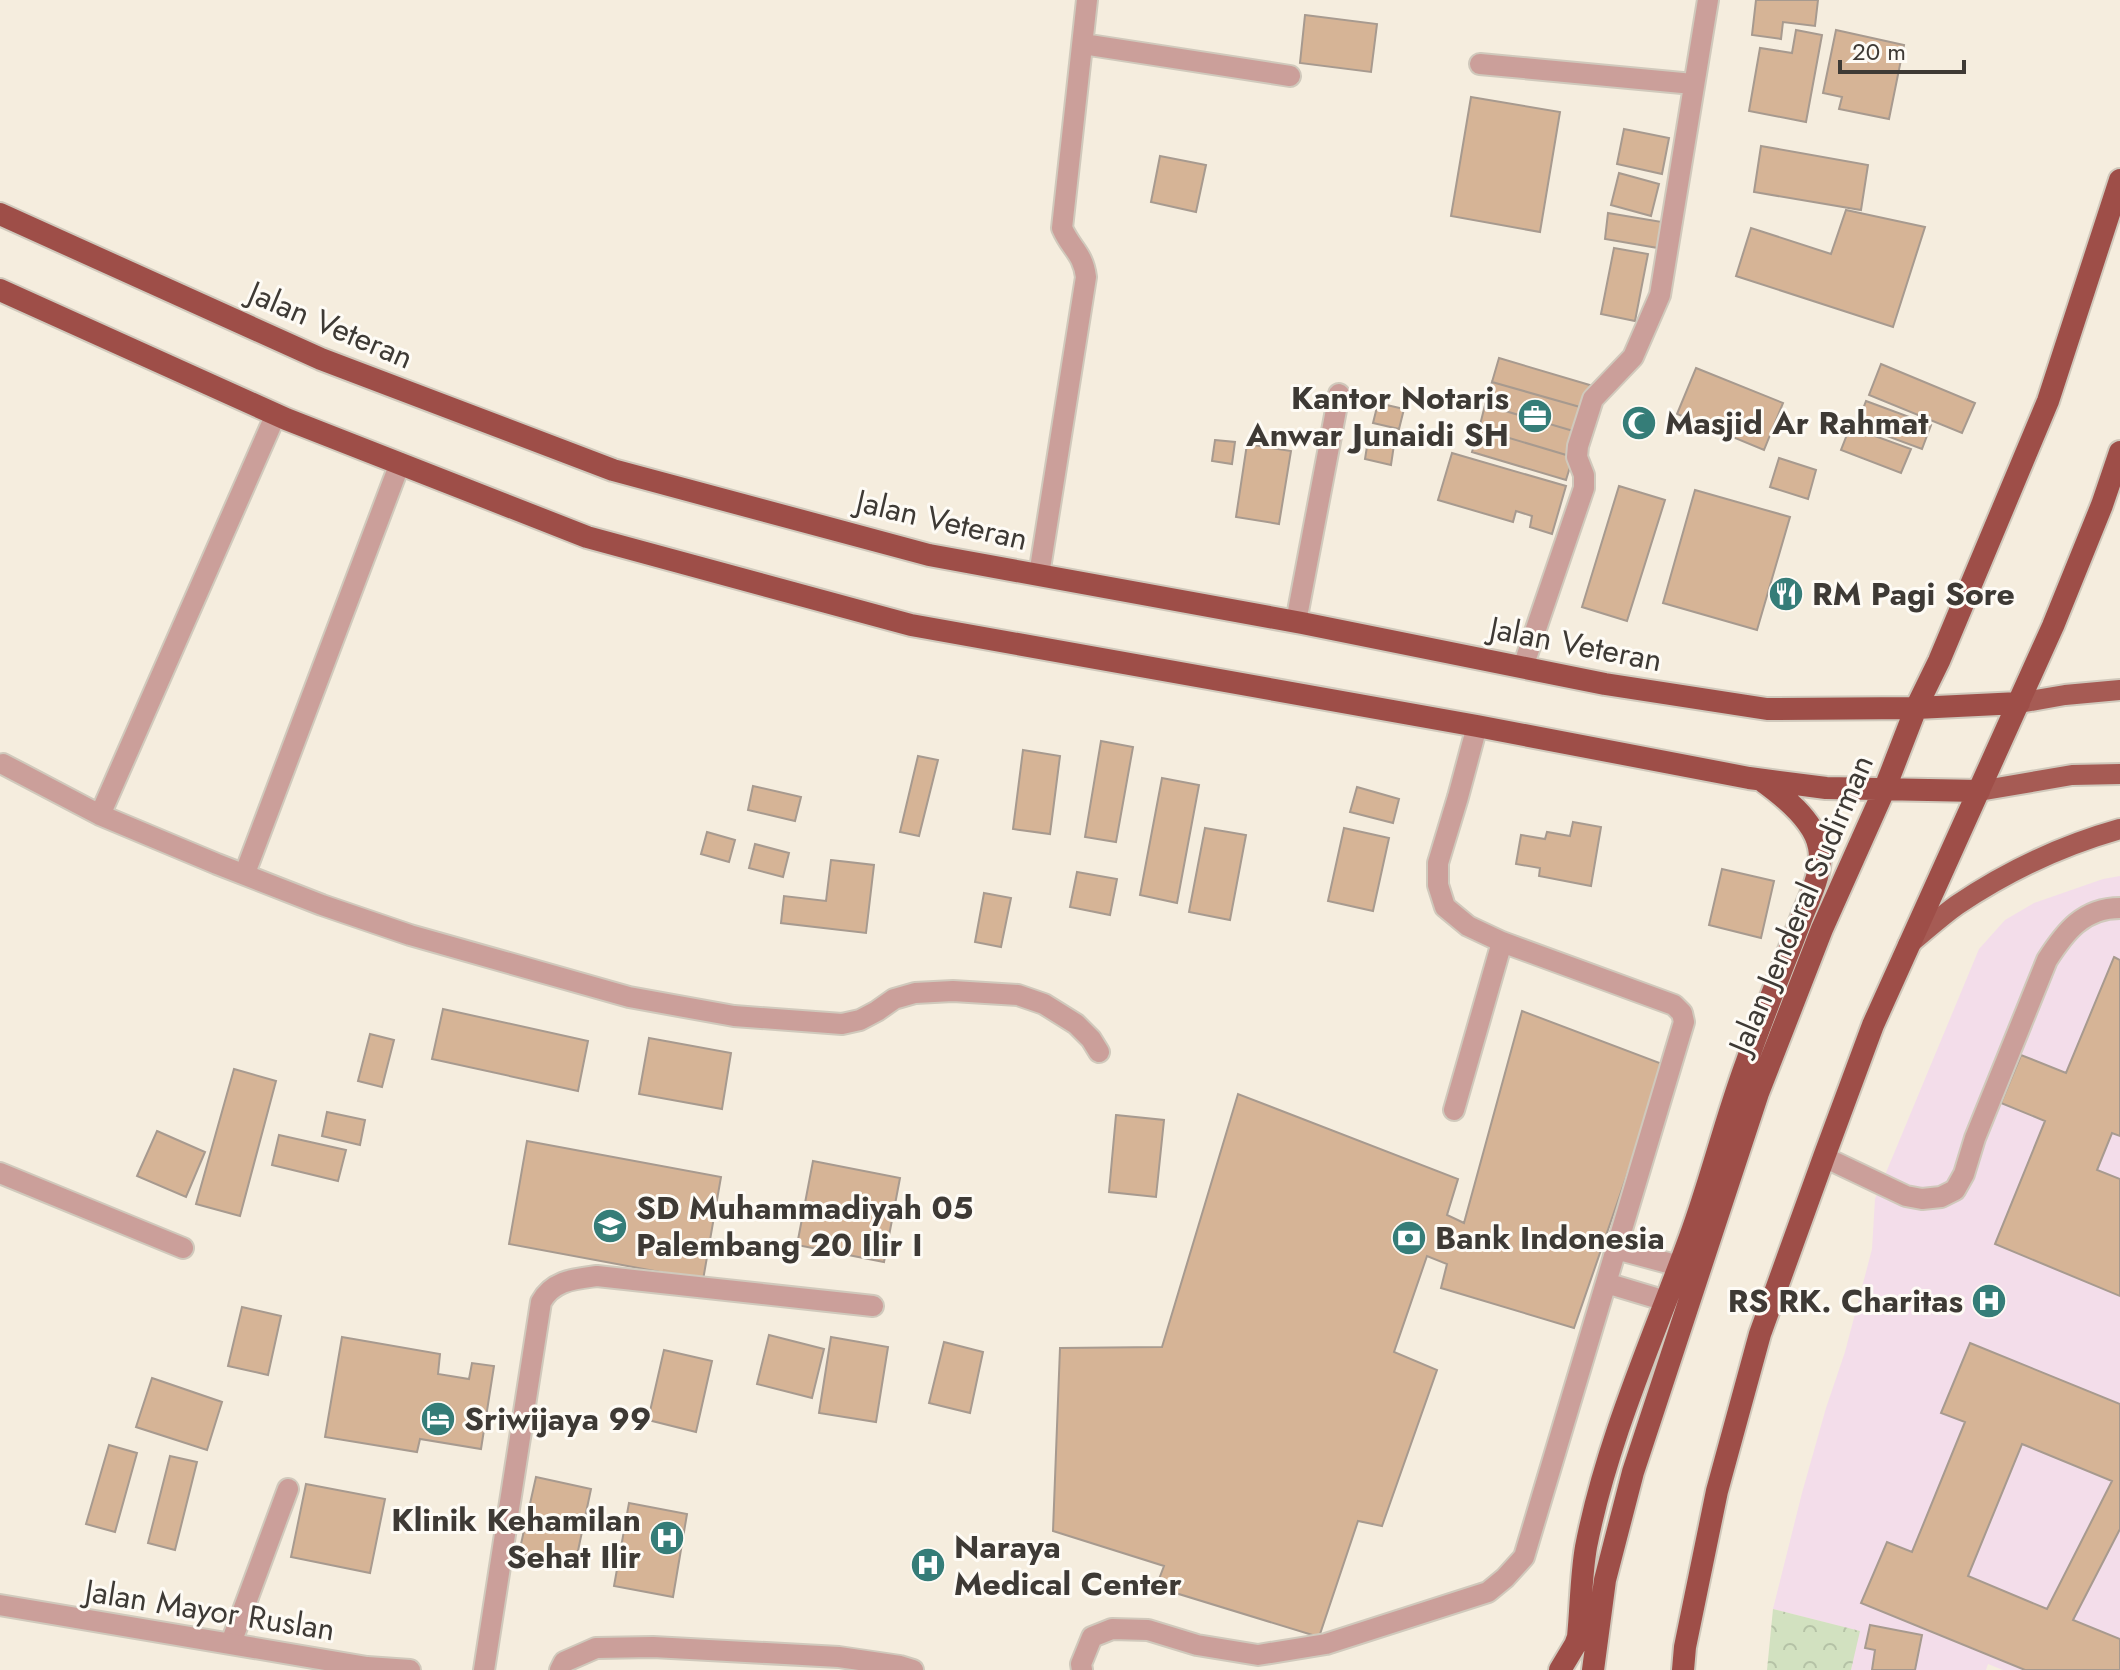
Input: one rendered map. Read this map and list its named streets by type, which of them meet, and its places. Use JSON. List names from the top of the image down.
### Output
{
  "streets": {
    "highway": ["Jalan Veteran", "Jalan Jenderal Sudirman"],
    "street": ["Jalan Mayor Ruslan"]
  },
  "crossings": [
    ["Jalan Veteran", "Jalan Jenderal Sudirman"]
  ],
  "places": {
    "office": ["Kantor Notaris Anwar Junaidi SH"],
    "mosque": ["Masjid Ar Rahmat"],
    "restaurant": ["RM Pagi Sore"],
    "school or university": ["SD Muhammadiyah 05 Palembang 20 Ilir I"],
    "bank": ["Bank Indonesia"],
    "hospital": ["RS RK. Charitas", "Klinik Kehamilan Sehat Ilir", "Naraya Medical Center"],
    "hotel": ["Sriwijaya 99"]
  },
  "scale_bar": "20 m"
}
